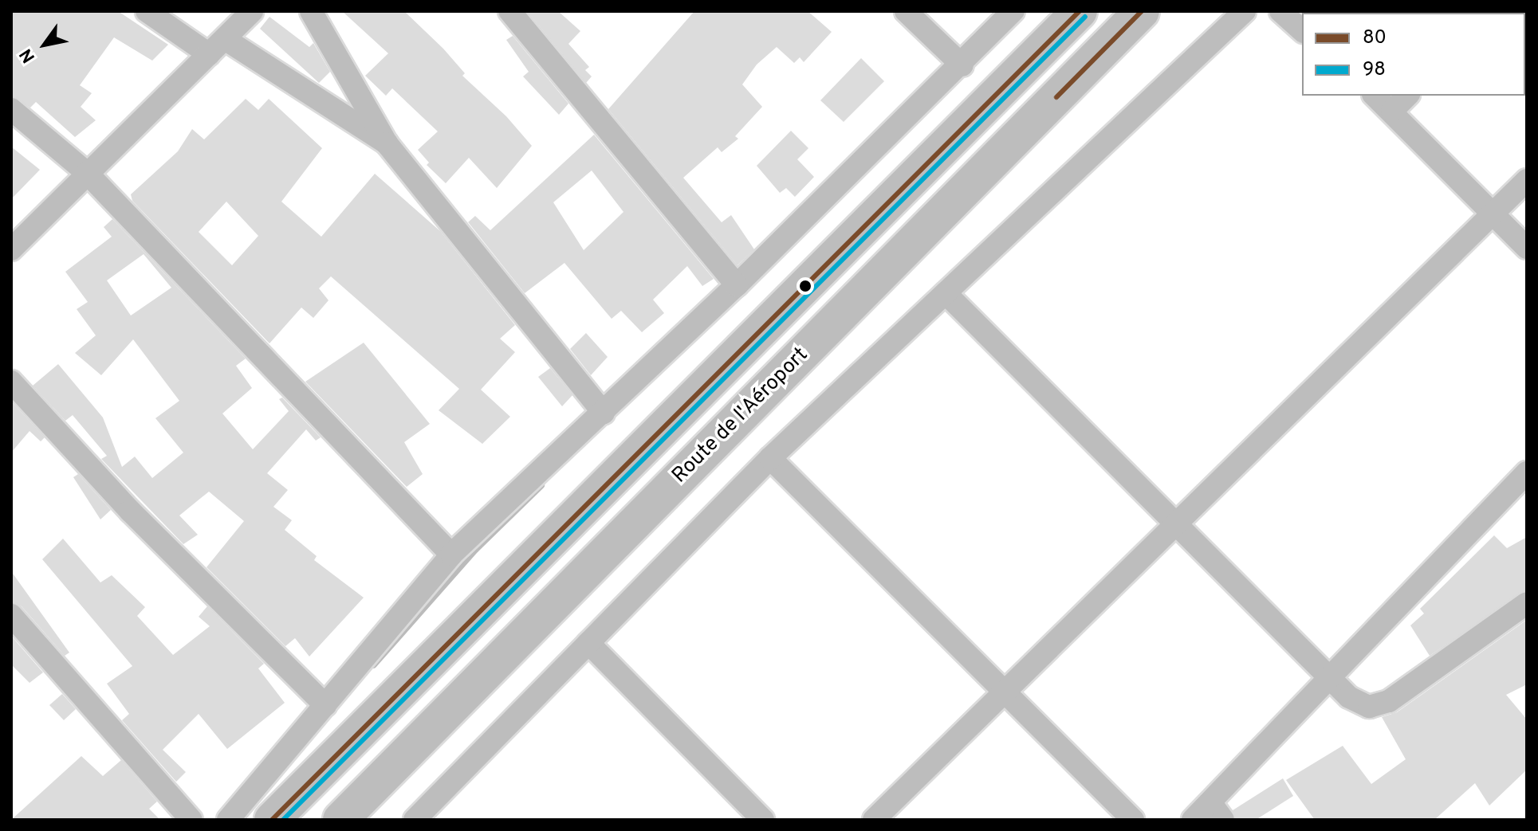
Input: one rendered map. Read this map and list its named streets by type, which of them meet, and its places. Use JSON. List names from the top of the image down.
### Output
{
  "streets": {
    "highway": ["Route de l'Aéroport"]
  },
  "lines": ["transit line 80", "transit line 98"],
  "legend": ["80", "98"],
  "north": "bottom left"
}
